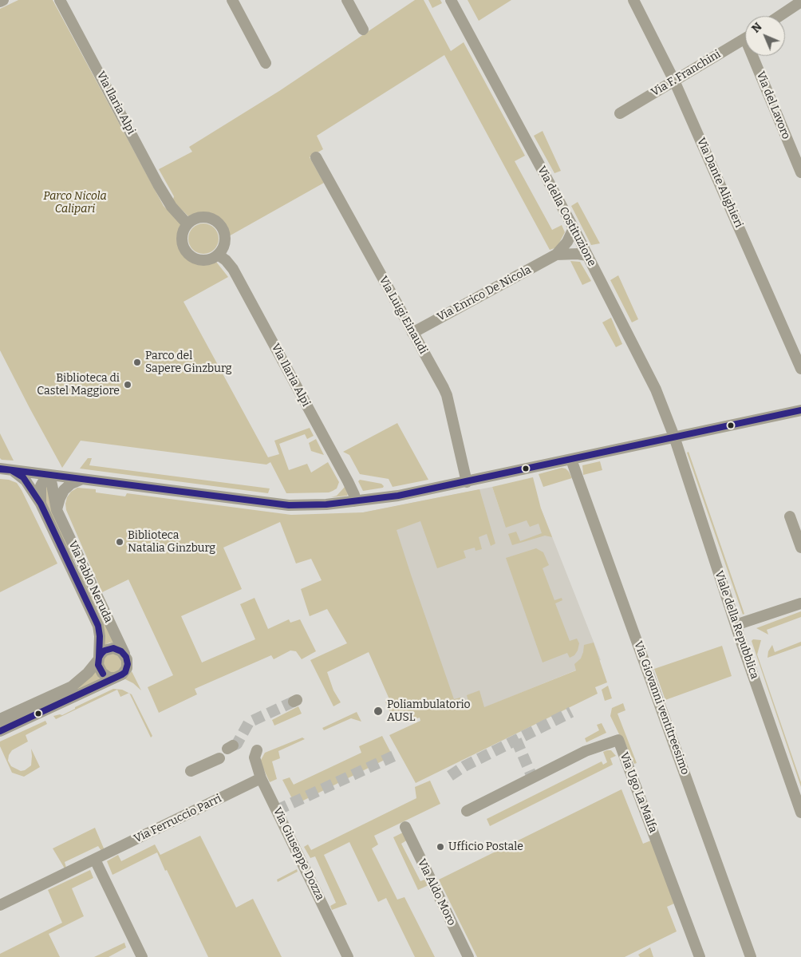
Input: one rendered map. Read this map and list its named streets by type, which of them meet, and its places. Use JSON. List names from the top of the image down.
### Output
{
  "streets": {
    "street": [
      "Via F. Franchini",
      "Via Ilaria Alpi",
      "Via del Lavoro",
      "Via Dante Alighieri",
      "Via della Costituzione",
      "Via Enrico De Nicola",
      "Via Luigi Einaudi",
      "Via Pablo Neruda",
      "Viale della Repubblica",
      "Via Giovanni ventitreesimo",
      "Via Ugo La Malfa",
      "Via Ferruccio Parri",
      "Via Giuseppe Dozza",
      "Via Aldo Moro"
    ]
  },
  "crossings": [
    ["Via F. Franchini", "Via Dante Alighieri"],
    ["Via della Costituzione", "Via Enrico De Nicola"],
    ["Via della Costituzione", "Viale della Repubblica"],
    ["Via Enrico De Nicola", "Via Luigi Einaudi"],
    ["Via Ferruccio Parri", "Via Giuseppe Dozza"]
  ],
  "parks": ["Parco Nicola Calipari"],
  "places": [
    "Parco del Sapere Ginzburg",
    "Biblioteca di Castel Maggiore",
    "Biblioteca Natalia Ginzburg",
    "Poliambulatorio AUSL",
    "Ufficio Postale"
  ],
  "north": "top left"
}
